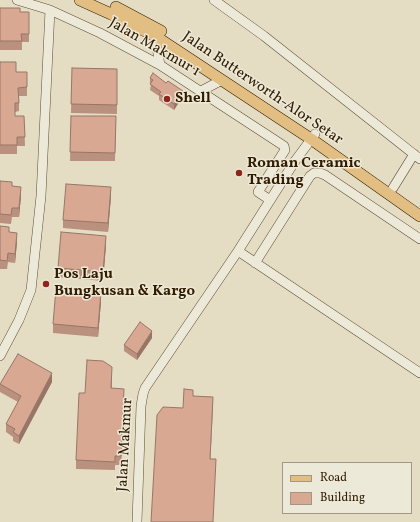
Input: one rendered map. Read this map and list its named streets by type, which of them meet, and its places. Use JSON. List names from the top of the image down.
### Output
{
  "streets": {
    "main road": ["Jalan Butterworth-Alor Setar"],
    "street": ["Jalan Makmur 1", "Jalan Makmur"]
  },
  "crossings": [
    ["Jalan Butterworth-Alor Setar", "Jalan Makmur"]
  ],
  "places": ["Shell", "Roman Ceramic Trading", "Pos Laju Bungkusan & Kargo"],
  "legend": ["Road", "Building"]
}
